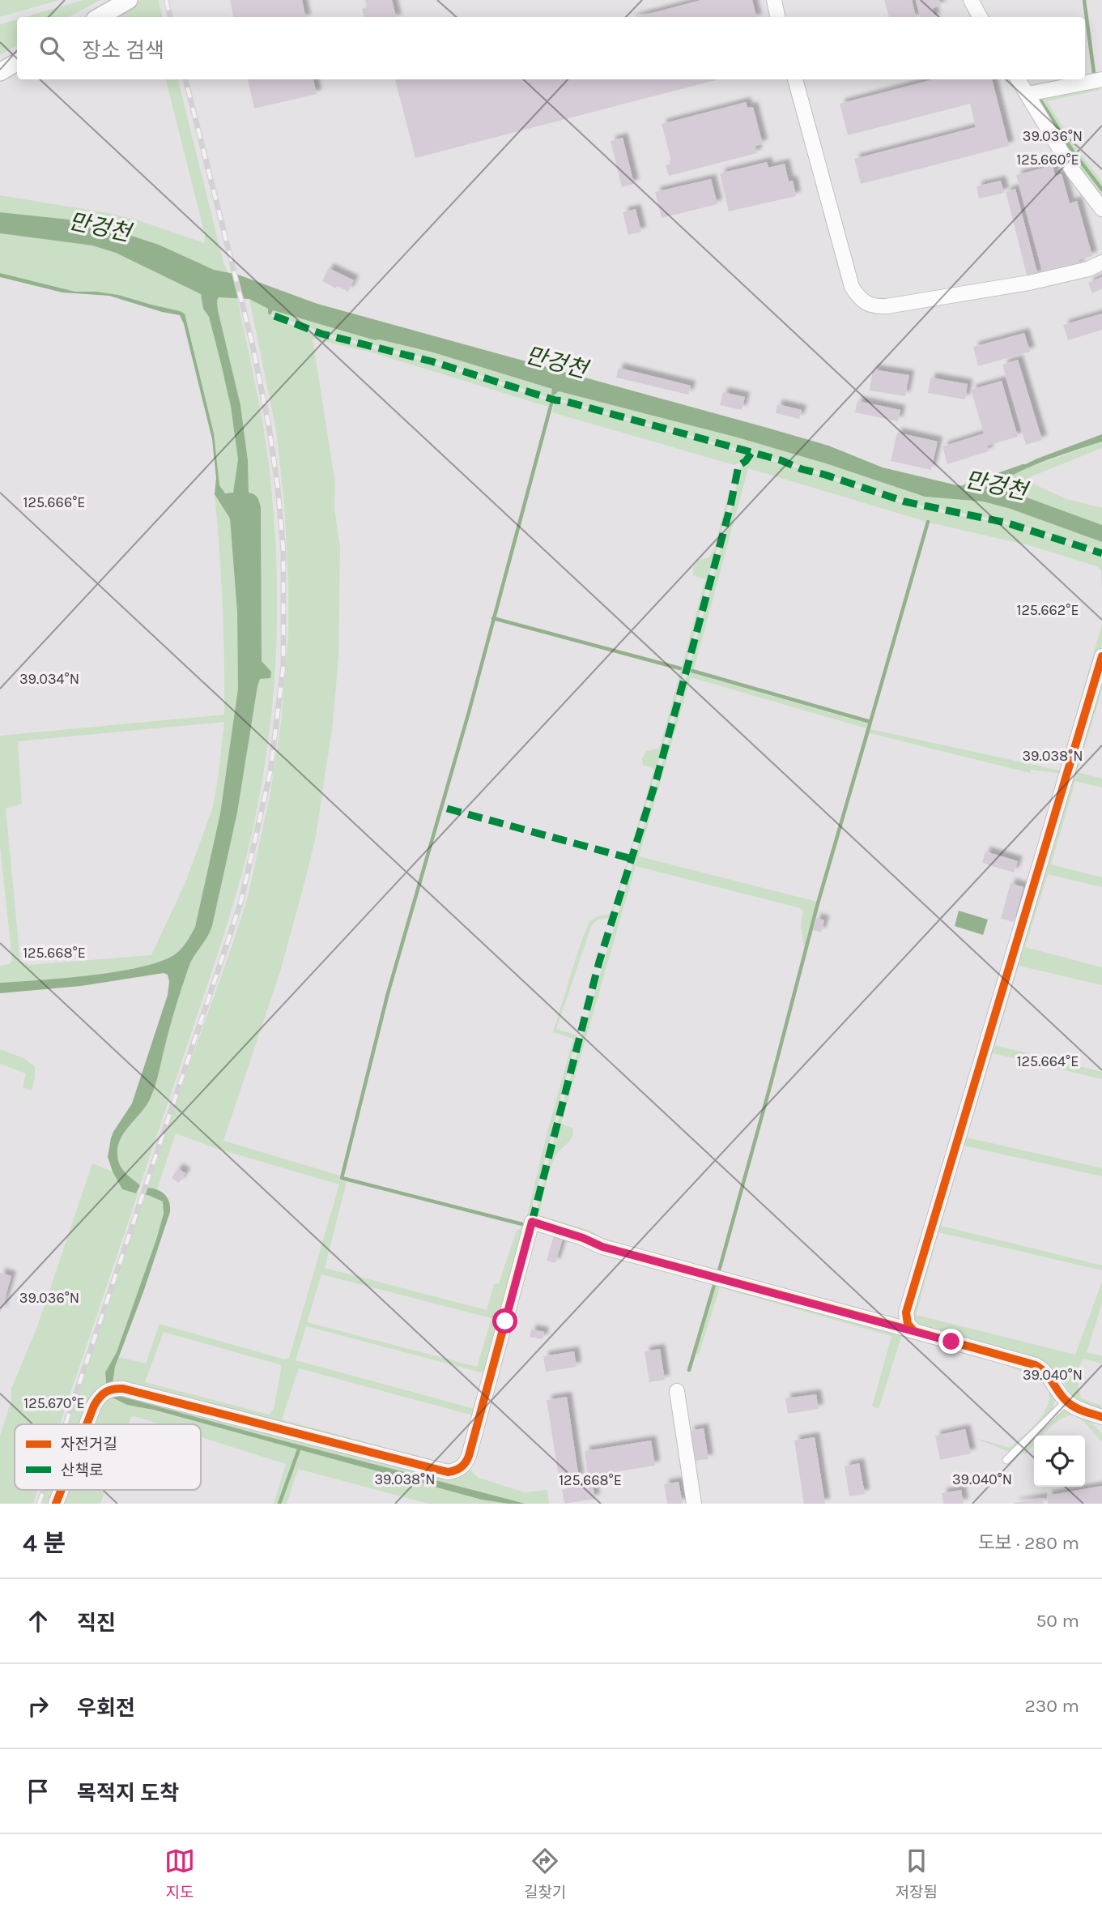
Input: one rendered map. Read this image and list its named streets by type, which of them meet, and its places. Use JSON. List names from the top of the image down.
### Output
{
  "water": ["만겅천"],
  "legend": ["자전거길", "산책로"],
  "page": {
    "search": "장소 검색",
    "heading": ["4 분", "도보 · 280 m"],
    "list": [
      ["직진", "50 m"],
      ["우회전", "230 m"],
      "목적지 도착"
    ],
    "nav": ["지도", "길찾기", "저장됨"]
  },
  "coordinates": [
    "39.036°N",
    "125.660°E",
    "125.666°E",
    "125.662°E",
    "39.034°N",
    "39.038°N",
    "125.668°E",
    "125.664°E",
    "39.040°N",
    "125.670°E"
  ]
}
